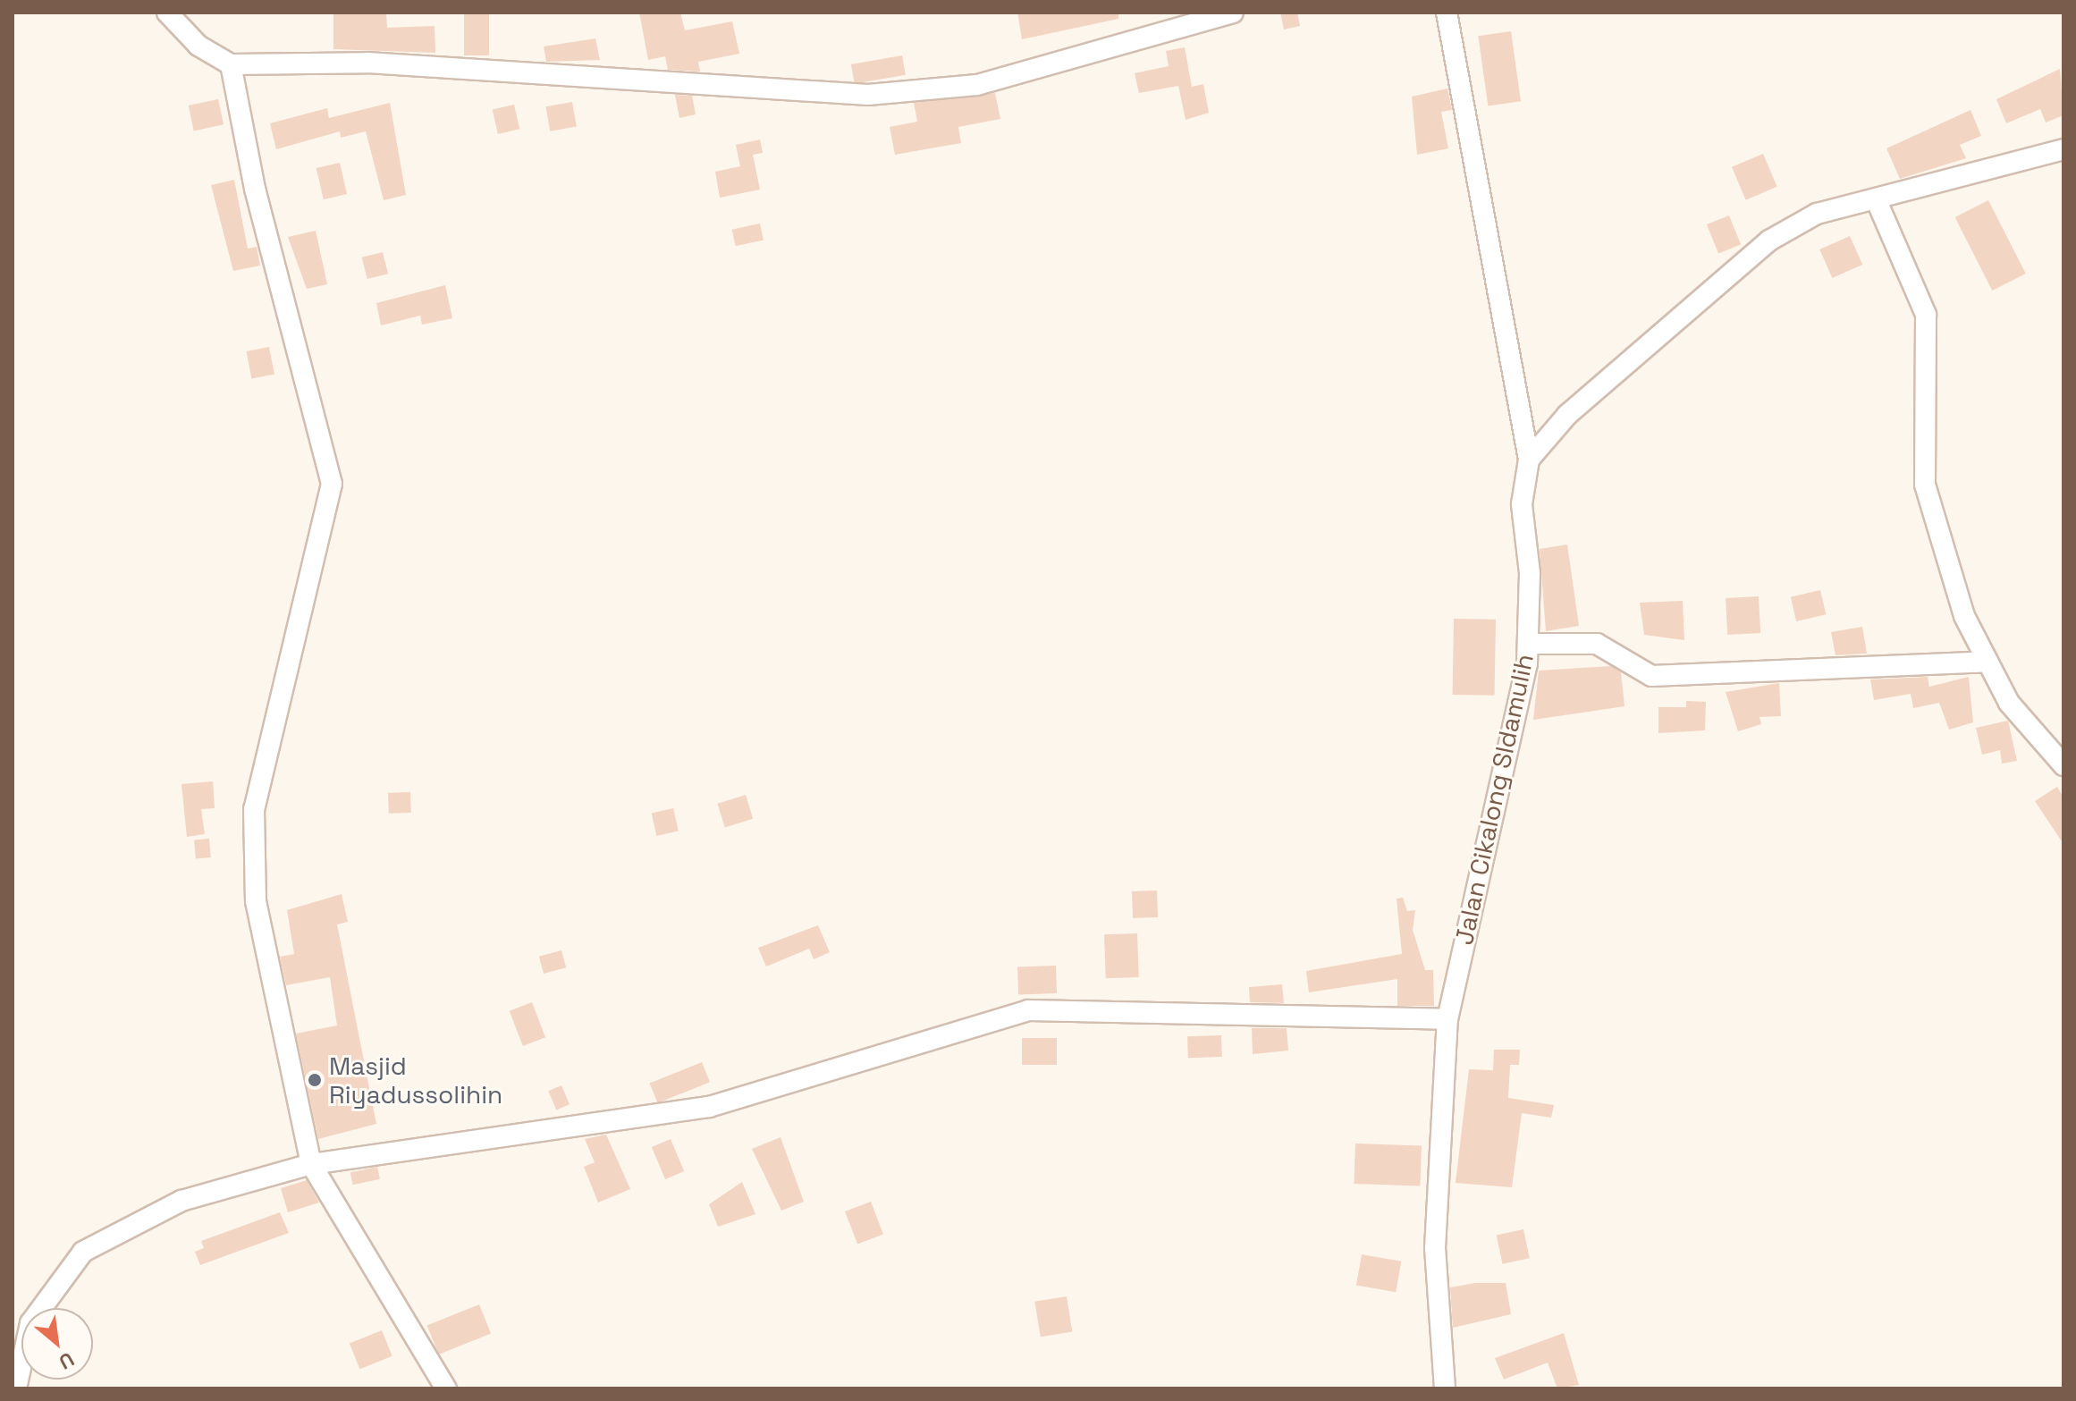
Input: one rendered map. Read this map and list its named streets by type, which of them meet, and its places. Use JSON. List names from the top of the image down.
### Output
{
  "streets": {
    "street": ["Jalan Cikalong SIdamulih"]
  },
  "places": ["Masjid Riyadussolihin"],
  "north": "bottom right"
}
